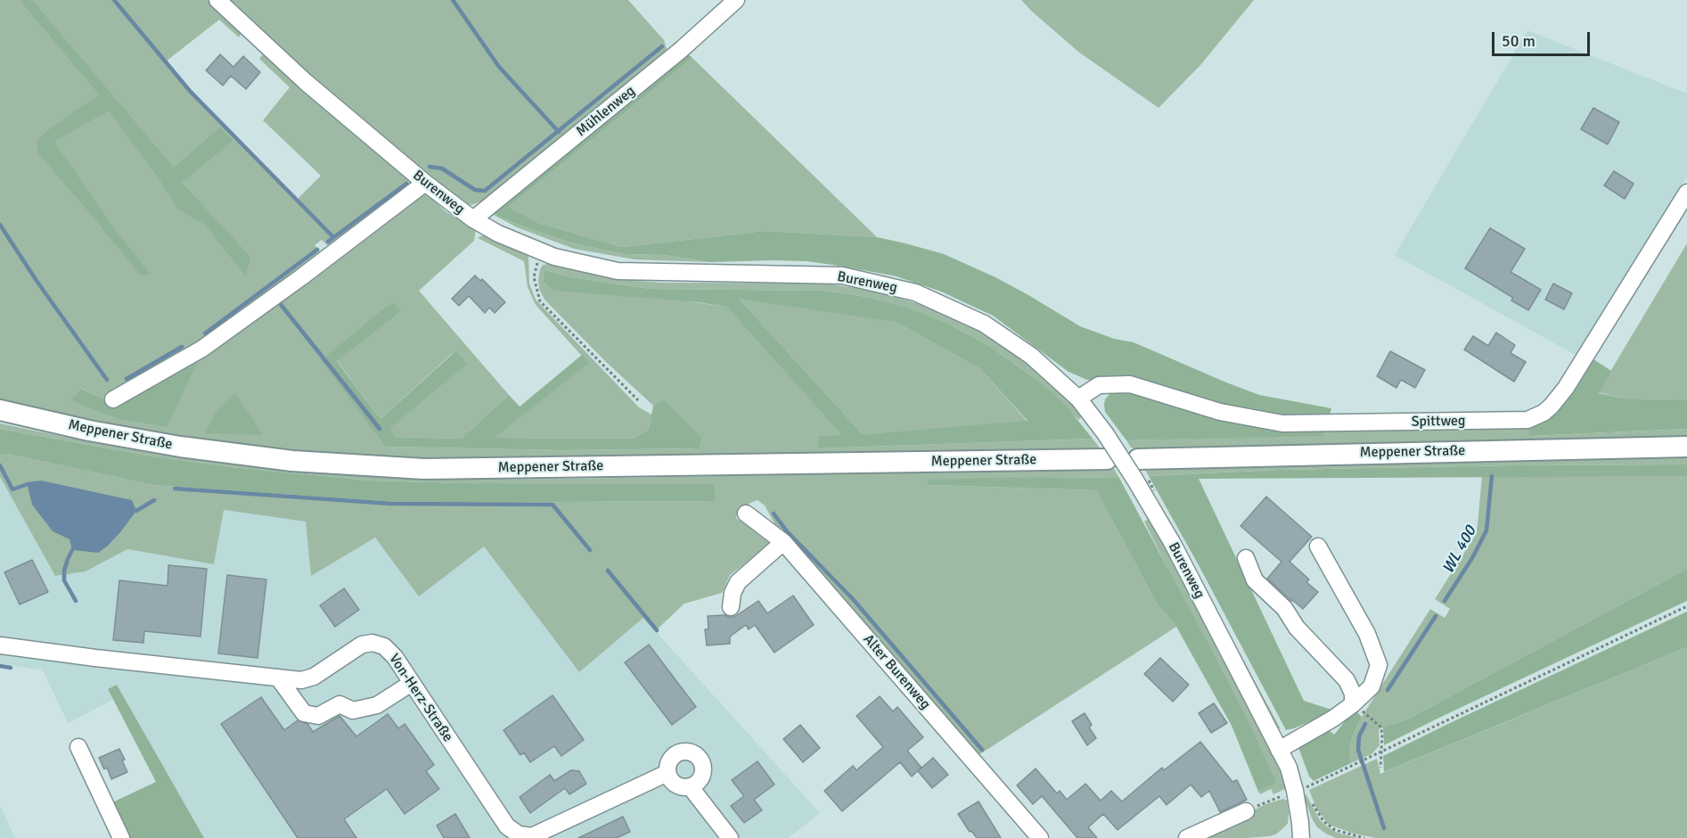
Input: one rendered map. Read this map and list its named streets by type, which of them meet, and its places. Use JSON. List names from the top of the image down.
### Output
{
  "streets": {
    "main road": ["Meppener Straße"],
    "street": [
      "Mühlenweg",
      "Burenweg",
      "Spittweg",
      "Alter Burenweg",
      "Von-Herz-Straße"
    ]
  },
  "crossings": [
    ["Mühlenweg", "Burenweg"],
    ["Burenweg", "Spittweg"]
  ],
  "water": ["WL 400"],
  "scale_bar": "50 m"
}
